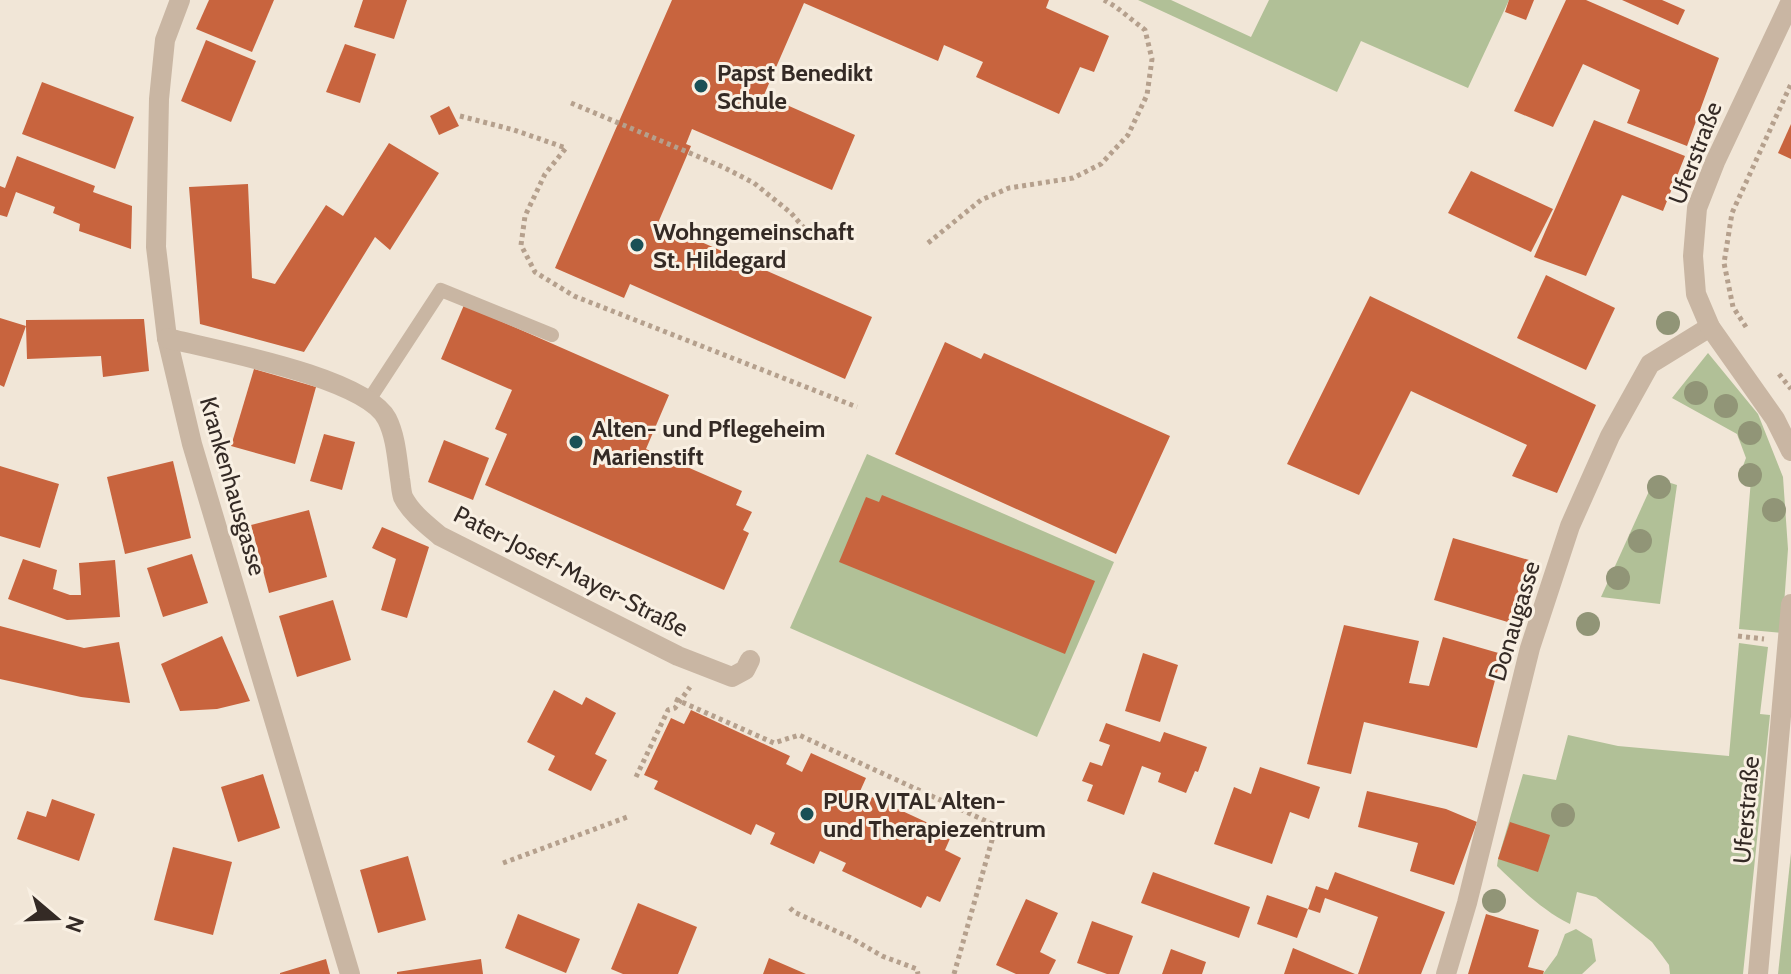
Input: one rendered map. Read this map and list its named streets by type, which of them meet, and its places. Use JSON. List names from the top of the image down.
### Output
{
  "streets": {
    "street": [
      "Uferstraße",
      "Krankenhausgasse",
      "Pater-Josef-Mayer-Straße",
      "Donaugasse"
    ]
  },
  "crossings": [
    ["Uferstraße", "Donaugasse"],
    ["Krankenhausgasse", "Pater-Josef-Mayer-Straße"]
  ],
  "places": [
    "Papst Benedikt Schule",
    "Wohngemeinschaft St. Hildegard",
    "Alten- und Pflegeheim Marienstift",
    "PUR VITAL Alten- und Therapiezentrum"
  ],
  "north": "right"
}
